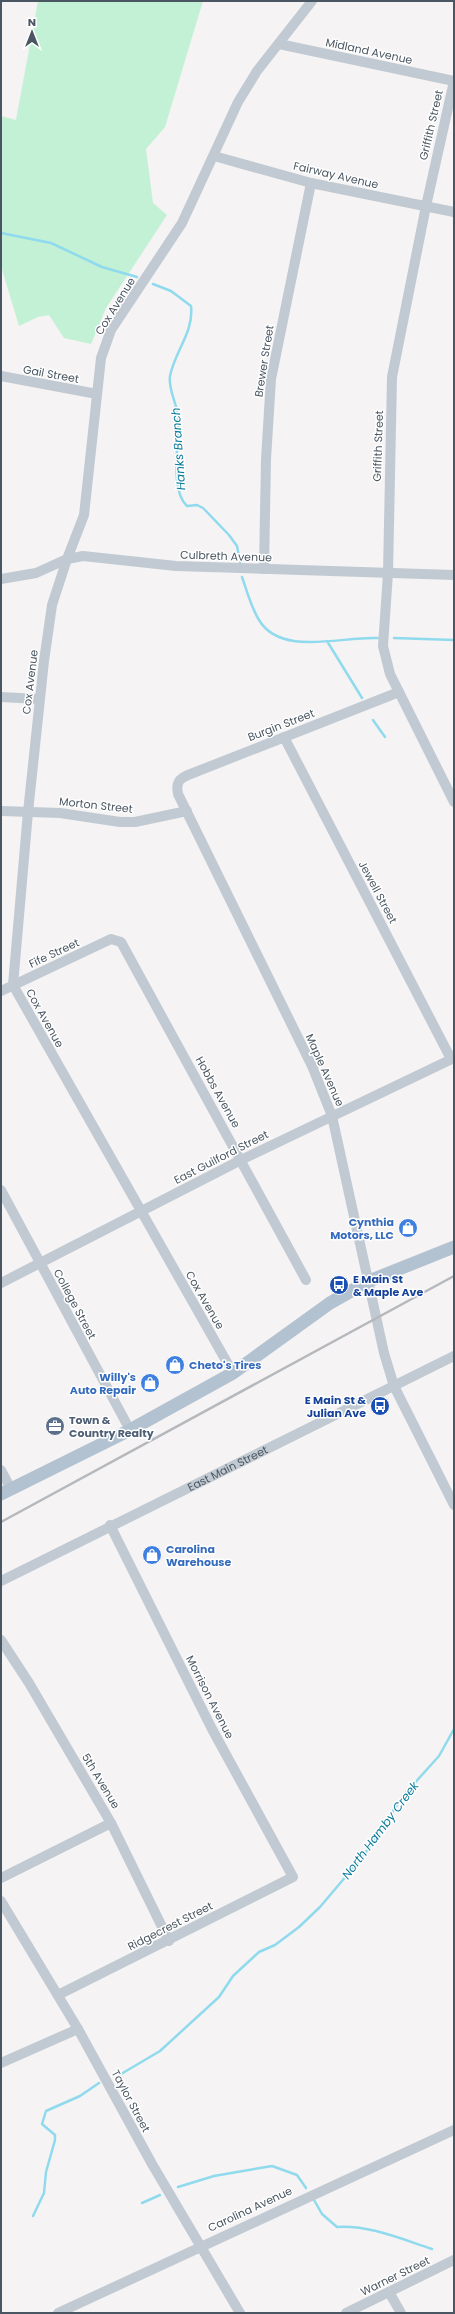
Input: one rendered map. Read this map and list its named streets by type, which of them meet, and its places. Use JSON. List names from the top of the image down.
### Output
{
  "streets": {
    "street": [
      "Midland Avenue",
      "Griffith Street",
      "Fairway Avenue",
      "Cox Avenue",
      "Brewer Street",
      "Gail Street",
      "Culbreth Avenue",
      "Burgin Street",
      "Morton Street",
      "Jewell Street",
      "Fife Street",
      "Maple Avenue",
      "Hobbs Avenue",
      "East Guilford Street",
      "College Street",
      "East Main Street",
      "Morrison Avenue",
      "5th Avenue",
      "Ridgecrest Street",
      "Taylor Street",
      "Carolina Avenue",
      "Warner Street"
    ]
  },
  "crossings": [
    ["Midland Avenue", "Griffith Street"],
    ["Midland Avenue", "Cox Avenue"],
    ["Griffith Street", "Fairway Avenue"],
    ["Griffith Street", "Culbreth Avenue"],
    ["Griffith Street", "Burgin Street"],
    ["Fairway Avenue", "Cox Avenue"],
    ["Fairway Avenue", "Brewer Street"],
    ["Cox Avenue", "Gail Street"],
    ["Cox Avenue", "Culbreth Avenue"],
    ["Cox Avenue", "Morton Street"],
    ["Cox Avenue", "Fife Street"],
    ["Cox Avenue", "East Guilford Street"],
    ["Brewer Street", "Culbreth Avenue"],
    ["Burgin Street", "Jewell Street"],
    ["Burgin Street", "Maple Avenue"],
    ["Morton Street", "Maple Avenue"],
    ["Jewell Street", "East Guilford Street"],
    ["Fife Street", "Hobbs Avenue"],
    ["Maple Avenue", "East Guilford Street"],
    ["Maple Avenue", "East Main Street"],
    ["Hobbs Avenue", "East Guilford Street"],
    ["East Guilford Street", "College Street"],
    ["East Main Street", "Morrison Avenue"],
    ["Morrison Avenue", "Ridgecrest Street"],
    ["5th Avenue", "Ridgecrest Street"],
    ["Ridgecrest Street", "Taylor Street"],
    ["Taylor Street", "Carolina Avenue"]
  ],
  "water": ["Hanks Branch", "North Hamby Creek"],
  "places": {
    "shop": [
      "Cynthia Motors, LLC",
      "Cheto's Tires",
      "Willy's Auto Repair",
      "Carolina Warehouse"
    ],
    "bus stop": ["E Main St & Maple Ave", "E Main St & Julian Ave"],
    "office": ["Town & Country Realty"]
  },
  "north": "top"
}
